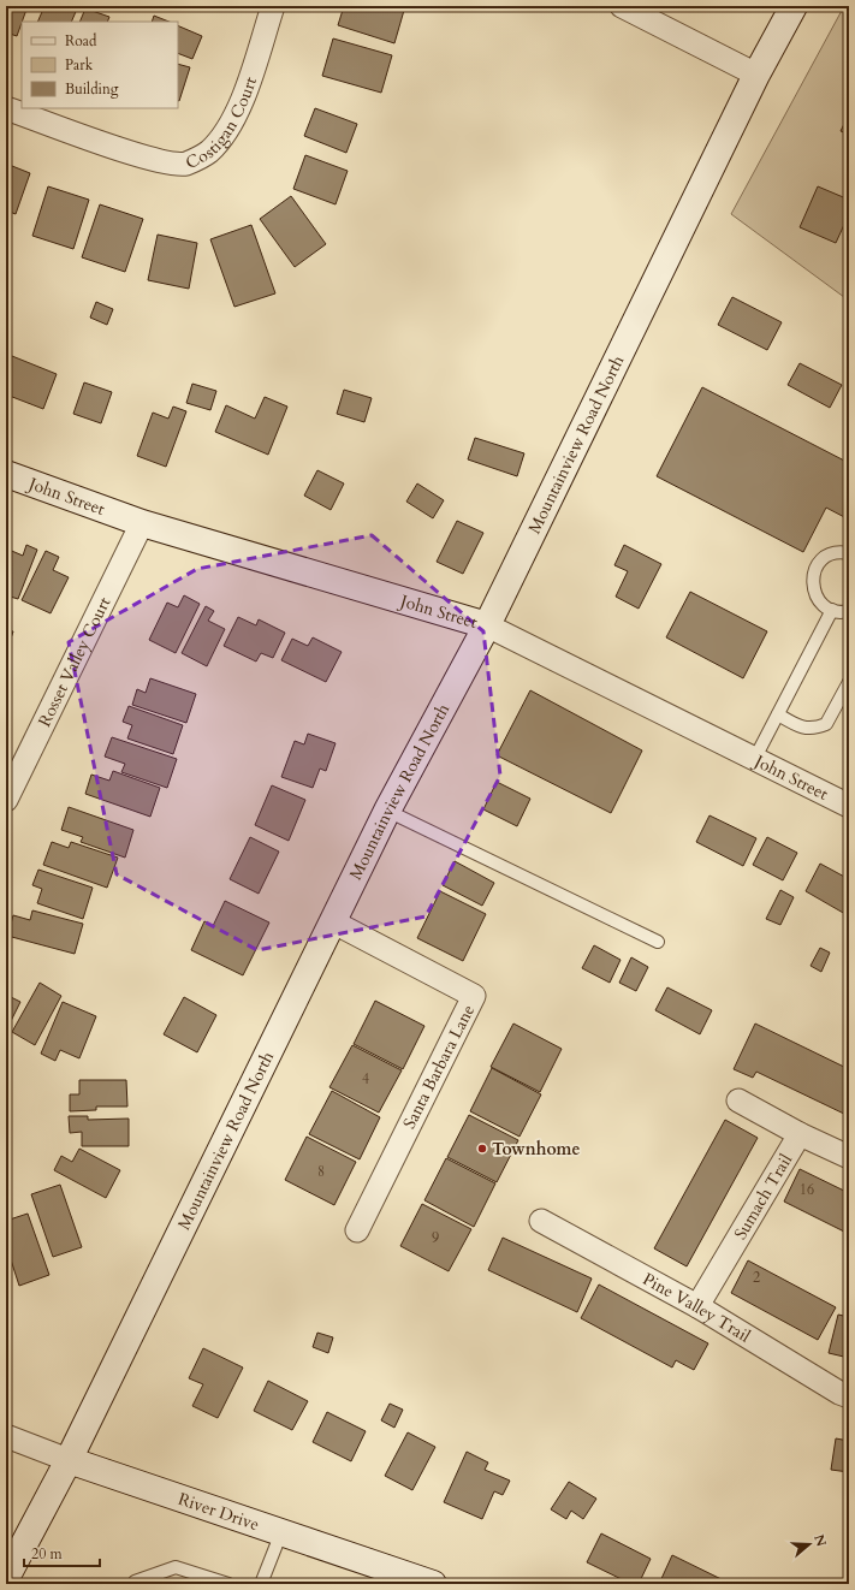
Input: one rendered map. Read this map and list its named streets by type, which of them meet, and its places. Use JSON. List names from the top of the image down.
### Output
{
  "streets": {
    "main road": ["Mountainview Road North", "John Street", "River Drive"],
    "street": [
      "Costigan Court",
      "Rosset Valley Court",
      "Santa Barbara Lane",
      "Sumach Trail",
      "Pine Valley Trail"
    ]
  },
  "crossings": [
    ["Mountainview Road North", "John Street"],
    ["Mountainview Road North", "Santa Barbara Lane"],
    ["Mountainview Road North", "River Drive"],
    ["John Street", "Rosset Valley Court"],
    ["Sumach Trail", "Pine Valley Trail"]
  ],
  "places": ["Townhome"],
  "house_numbers": [
    "4",
    "8",
    "16",
    "9",
    "2"
  ],
  "legend": ["Road", "Park", "Building"],
  "scale_bar": "20 m",
  "north": "right"
}
